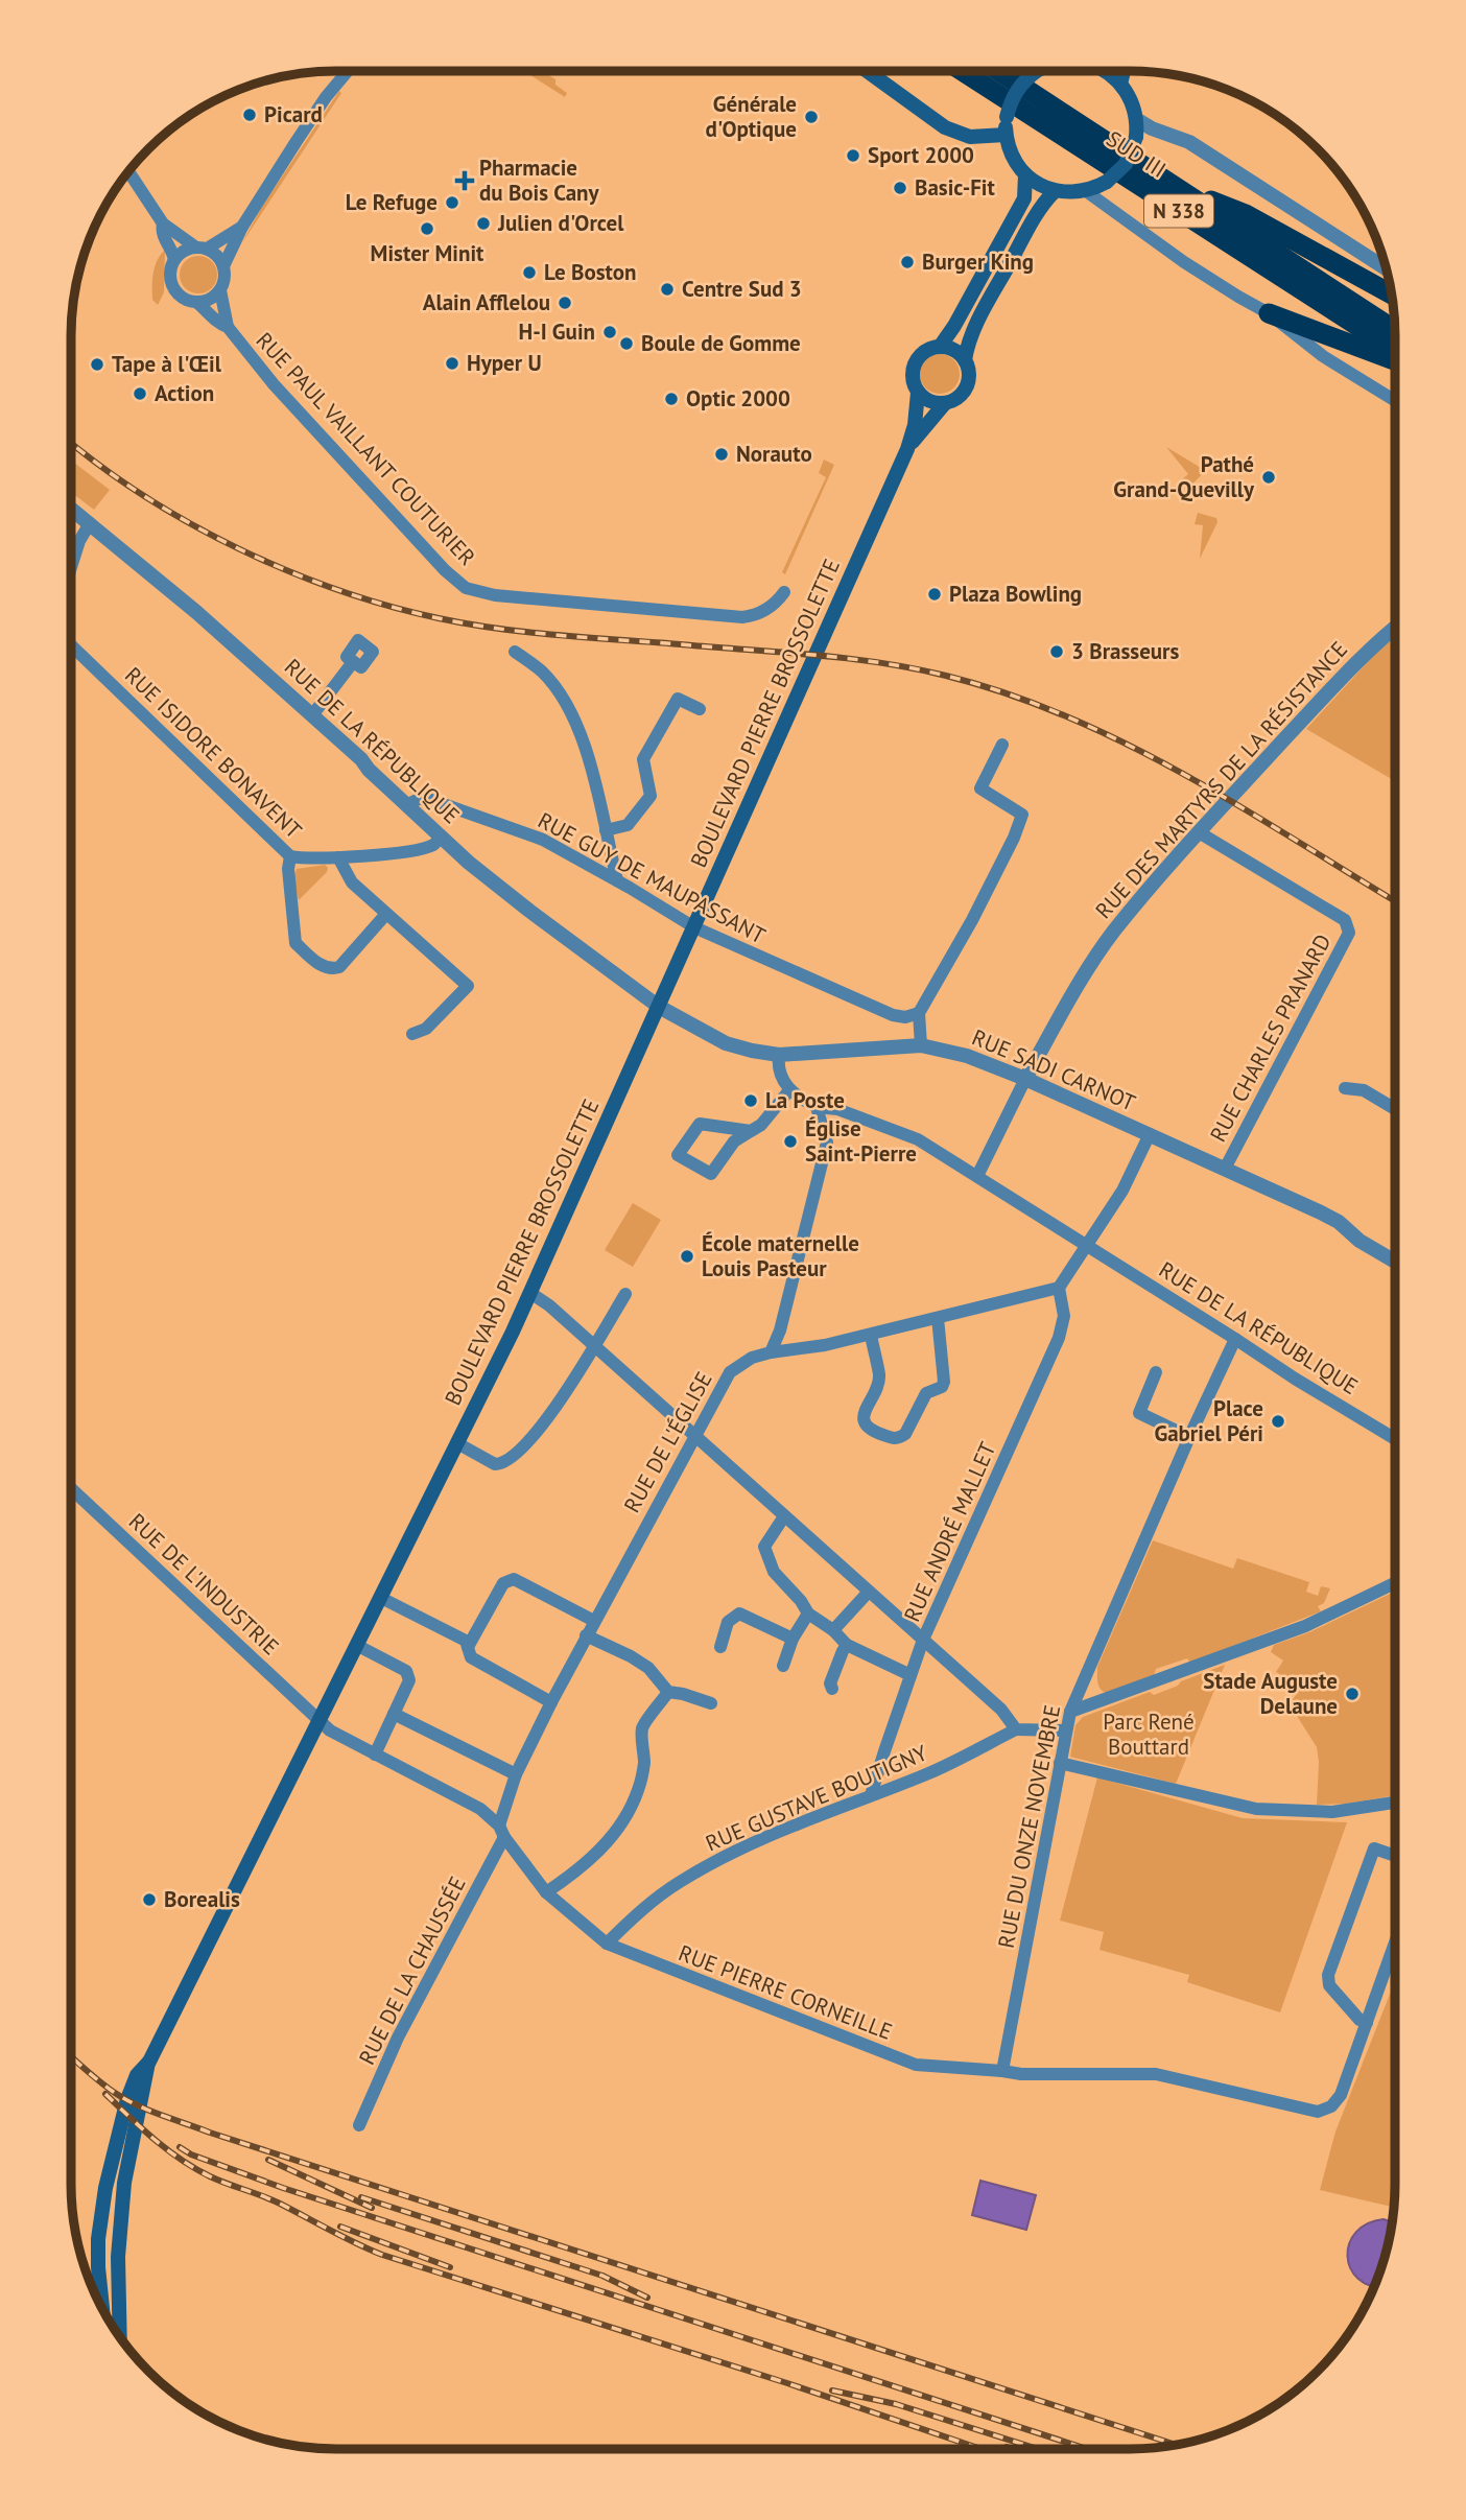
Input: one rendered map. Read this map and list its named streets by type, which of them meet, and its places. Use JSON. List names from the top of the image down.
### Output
{
  "streets": {
    "highway": ["SUD III", "N 338"],
    "main road": ["BOULEVARD PIERRE BROSSOLETTE"],
    "street": [
      "RUE PAUL VAILLANT COUTURIER",
      "RUE DE LA RÉPUBLIQUE",
      "RUE ISIDORE BONAVENT",
      "RUE DES MARTYRS DE LA RÉSISTANCE",
      "RUE GUY DE MAUPASSANT",
      "RUE CHARLES PRANARD",
      "RUE SADI CARNOT",
      "RUE DE L'ÉGLISE",
      "RUE ANDRÉ MALLET",
      "RUE DE L'INDUSTRIE",
      "RUE GUSTAVE BOUTIGNY",
      "RUE DU ONZE NOVEMBRE",
      "RUE DE LA CHAUSSÉE",
      "RUE PIERRE CORNEILLE"
    ]
  },
  "crossings": [
    ["BOULEVARD PIERRE BROSSOLETTE", "RUE DE LA RÉPUBLIQUE"],
    ["BOULEVARD PIERRE BROSSOLETTE", "RUE GUY DE MAUPASSANT"],
    ["BOULEVARD PIERRE BROSSOLETTE", "RUE SADI CARNOT"],
    ["BOULEVARD PIERRE BROSSOLETTE", "RUE DE L'INDUSTRIE"],
    ["BOULEVARD PIERRE BROSSOLETTE", "RUE PIERRE CORNEILLE"],
    ["RUE DE LA RÉPUBLIQUE", "RUE ISIDORE BONAVENT"],
    ["RUE DE LA RÉPUBLIQUE", "RUE DES MARTYRS DE LA RÉSISTANCE"],
    ["RUE DE LA RÉPUBLIQUE", "RUE GUY DE MAUPASSANT"],
    ["RUE DE LA RÉPUBLIQUE", "RUE SADI CARNOT"],
    ["RUE DE LA RÉPUBLIQUE", "RUE DU ONZE NOVEMBRE"],
    ["RUE DES MARTYRS DE LA RÉSISTANCE", "RUE CHARLES PRANARD"],
    ["RUE DES MARTYRS DE LA RÉSISTANCE", "RUE SADI CARNOT"],
    ["RUE CHARLES PRANARD", "RUE SADI CARNOT"],
    ["RUE DE L'ÉGLISE", "RUE ANDRÉ MALLET"],
    ["RUE DE L'ÉGLISE", "RUE DE LA CHAUSSÉE"],
    ["RUE DE L'ÉGLISE", "RUE PIERRE CORNEILLE"],
    ["RUE ANDRÉ MALLET", "RUE GUSTAVE BOUTIGNY"],
    ["RUE DE L'INDUSTRIE", "RUE PIERRE CORNEILLE"],
    ["RUE GUSTAVE BOUTIGNY", "RUE PIERRE CORNEILLE"],
    ["RUE DU ONZE NOVEMBRE", "RUE PIERRE CORNEILLE"],
    ["RUE DE LA CHAUSSÉE", "RUE PIERRE CORNEILLE"]
  ],
  "parks": ["Parc René Bouttard"],
  "places": {
    "other": [
      "Picard",
      "Générale d'Optique",
      "Sport 2000",
      "Basic-Fit",
      "Le Refuge",
      "Julien d'Orcel",
      "Mister Minit",
      "Burger King",
      "Le Boston",
      "Centre Sud 3",
      "Alain Afflelou",
      "H-I Guin",
      "Boule de Gomme",
      "Hyper U",
      "Tape à l'Œil",
      "Action",
      "Optic 2000",
      "Norauto",
      "Pathé Grand-Quevilly",
      "Plaza Bowling",
      "3 Brasseurs",
      "La Poste",
      "Église Saint-Pierre",
      "École maternelle Louis Pasteur",
      "Place Gabriel Péri",
      "Stade Auguste Delaune",
      "Borealis"
    ],
    "health": ["Pharmacie du Bois Cany"]
  }
}
